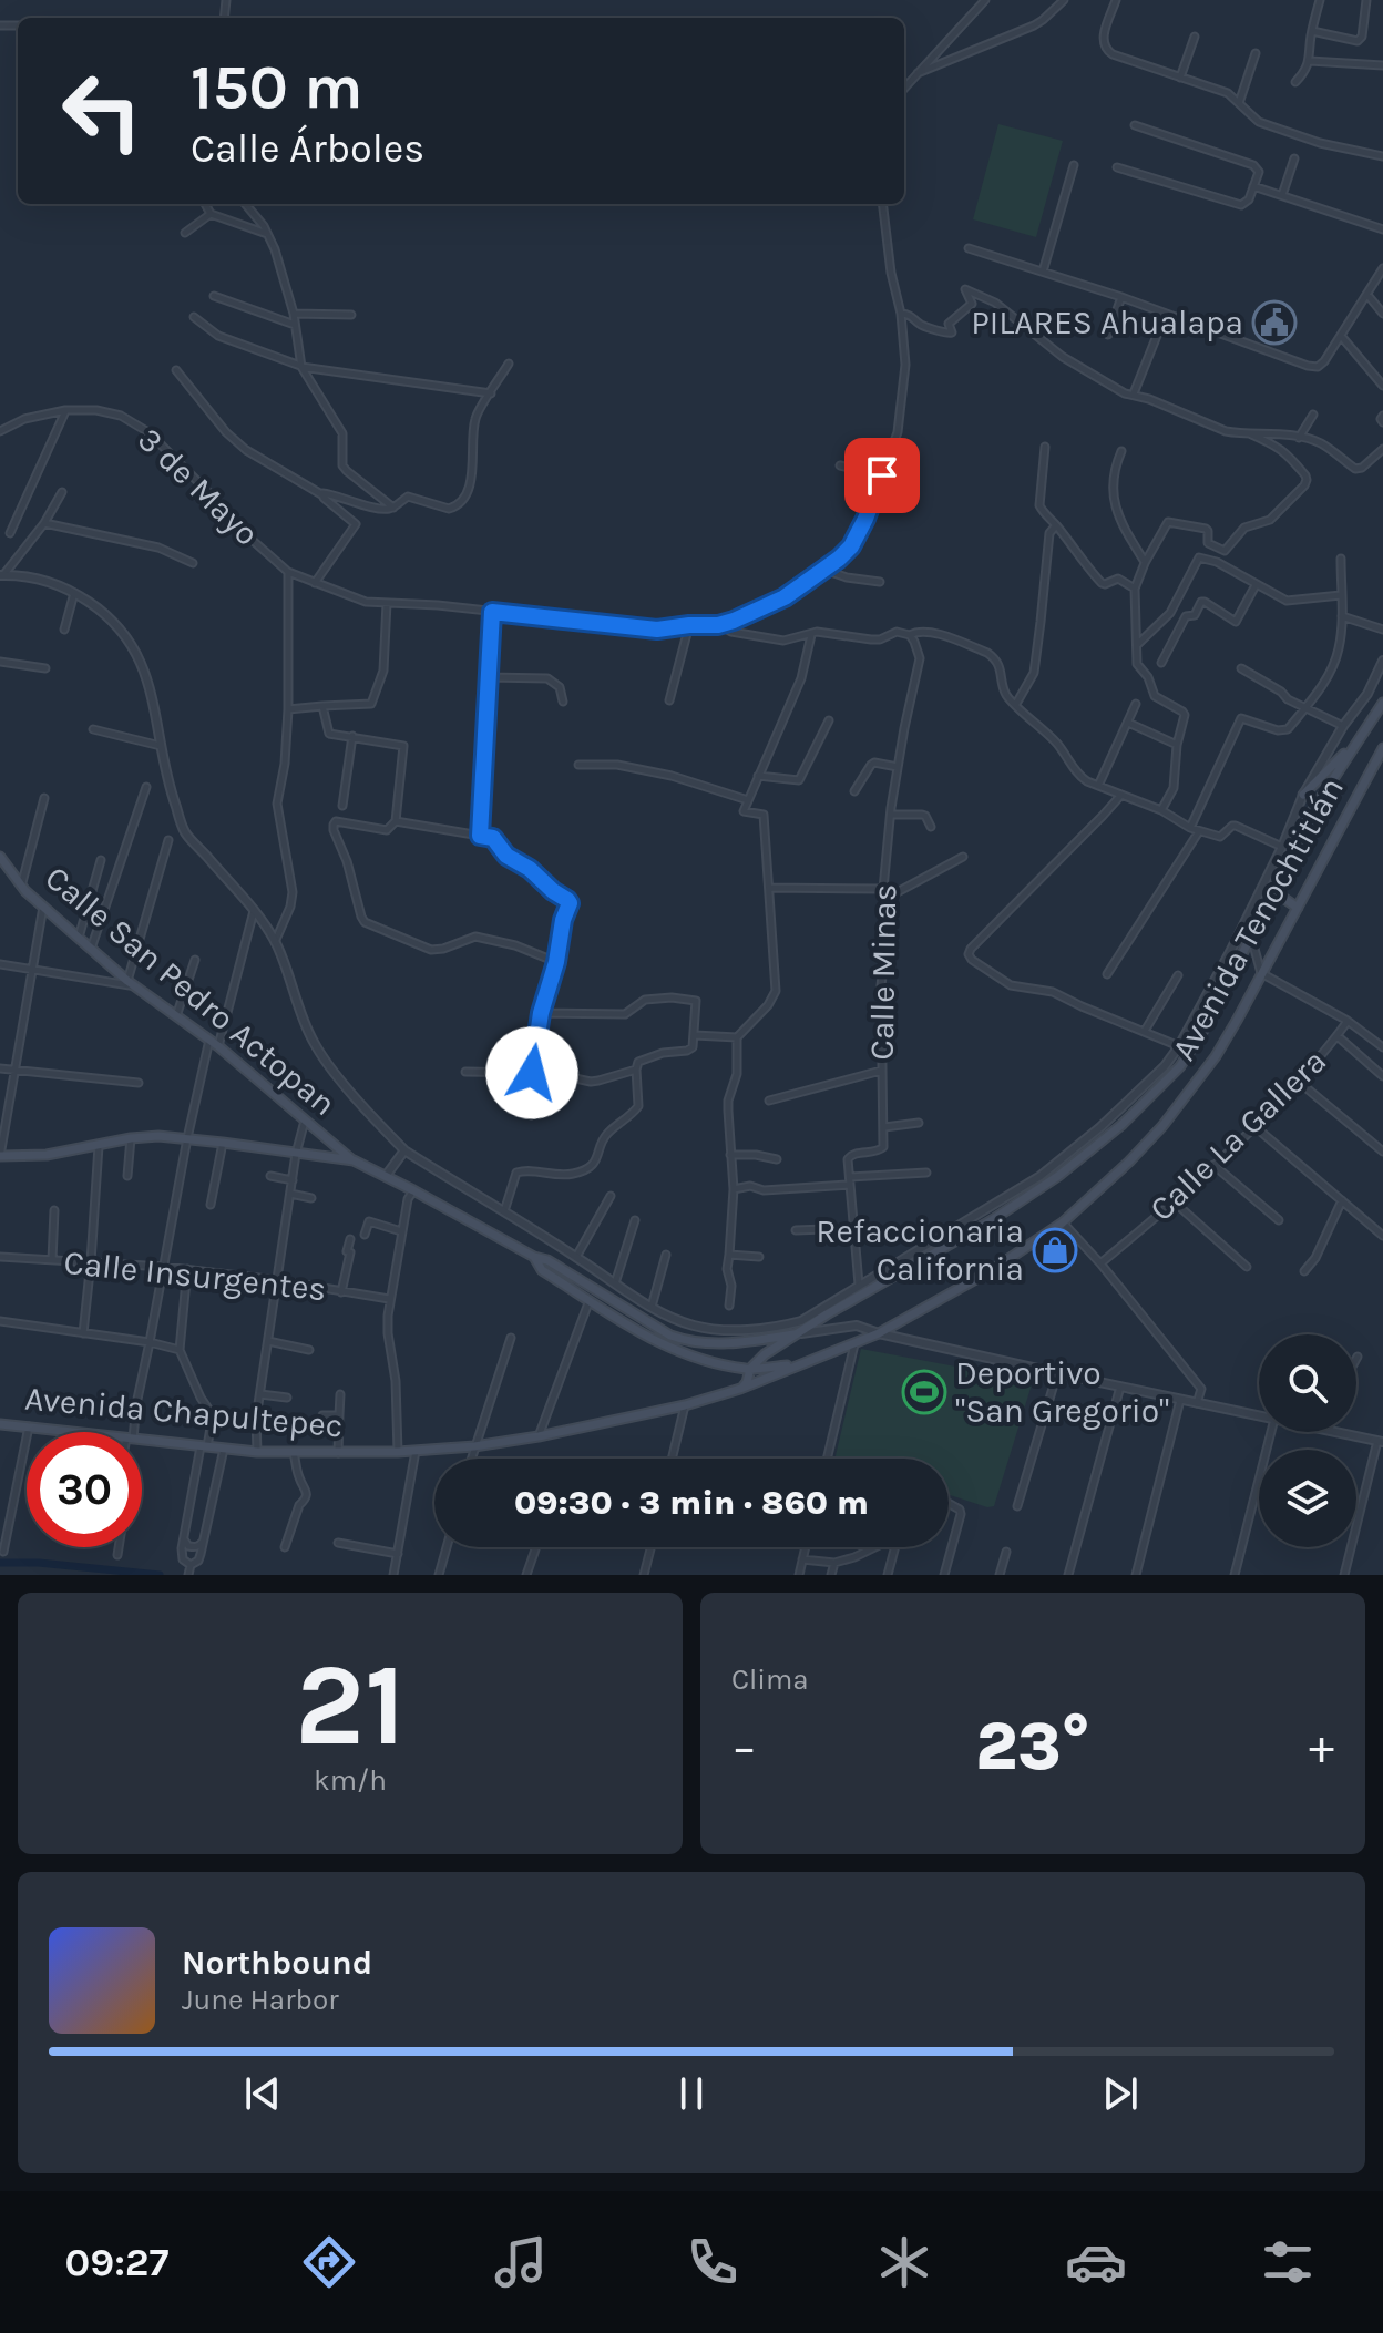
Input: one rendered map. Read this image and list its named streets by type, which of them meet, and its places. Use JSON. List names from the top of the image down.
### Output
{
  "streets": {
    "main road": ["Avenida Tenochtitlán", "Calle San Pedro Actopan", "Avenida Chapultepec"],
    "street": [
      "3 de Mayo",
      "Calle Minas",
      "Calle La Gallera",
      "Calle Insurgentes"
    ]
  },
  "crossings": [
    ["Avenida Tenochtitlán", "Calle La Gallera"],
    ["Avenida Tenochtitlán", "Avenida Chapultepec"]
  ],
  "places": {
    "public building": ["PILARES Ahualapa"],
    "shop": ["Refaccionaria California"],
    "sports": ["Deportivo \"San Gregorio\""]
  },
  "page": {
    "turn": ["150 m", "Calle Árboles"],
    "limit": "30",
    "trip": "09:30 · 3 min · 860 m",
    "tile": [
      ["21", "km/h"],
      "Clima"
    ],
    "heat": ["−", "23°", "+"],
    "song": ["Northbound", "June Harbor"],
    "tabs": "09:27"
  }
}
